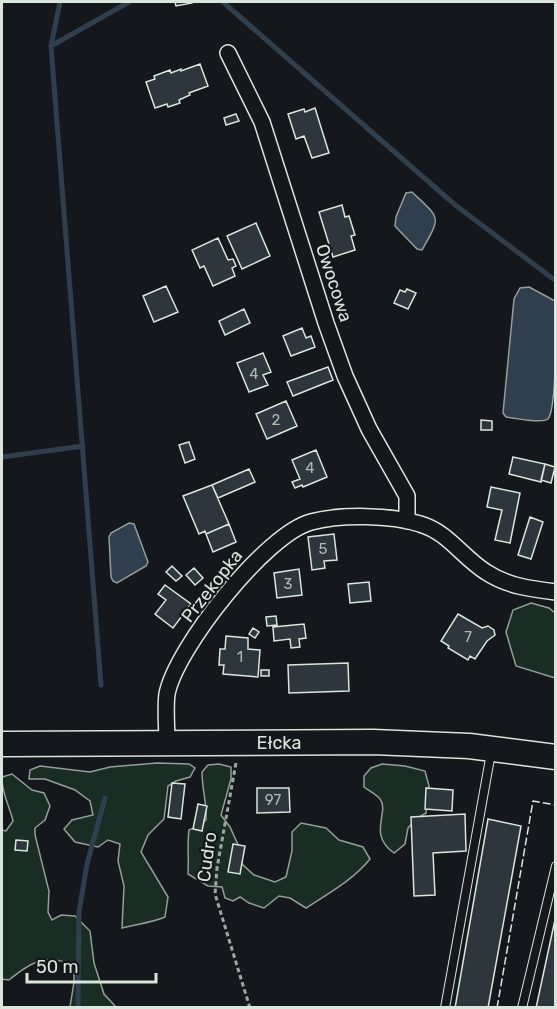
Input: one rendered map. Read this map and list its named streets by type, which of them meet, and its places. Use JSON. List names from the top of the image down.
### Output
{
  "streets": {
    "main road": ["Ełcka"],
    "street": ["Owocowa", "Przekopka"],
    "path": ["Cudro"]
  },
  "crossings": [
    ["Owocowa", "Przekopka"],
    ["Przekopka", "Ełcka"],
    ["Ełcka", "Cudro"]
  ],
  "house_numbers": [
    "4",
    "2",
    "4",
    "5",
    "3",
    "7",
    "1",
    "97"
  ],
  "scale_bar": "50 m"
}
